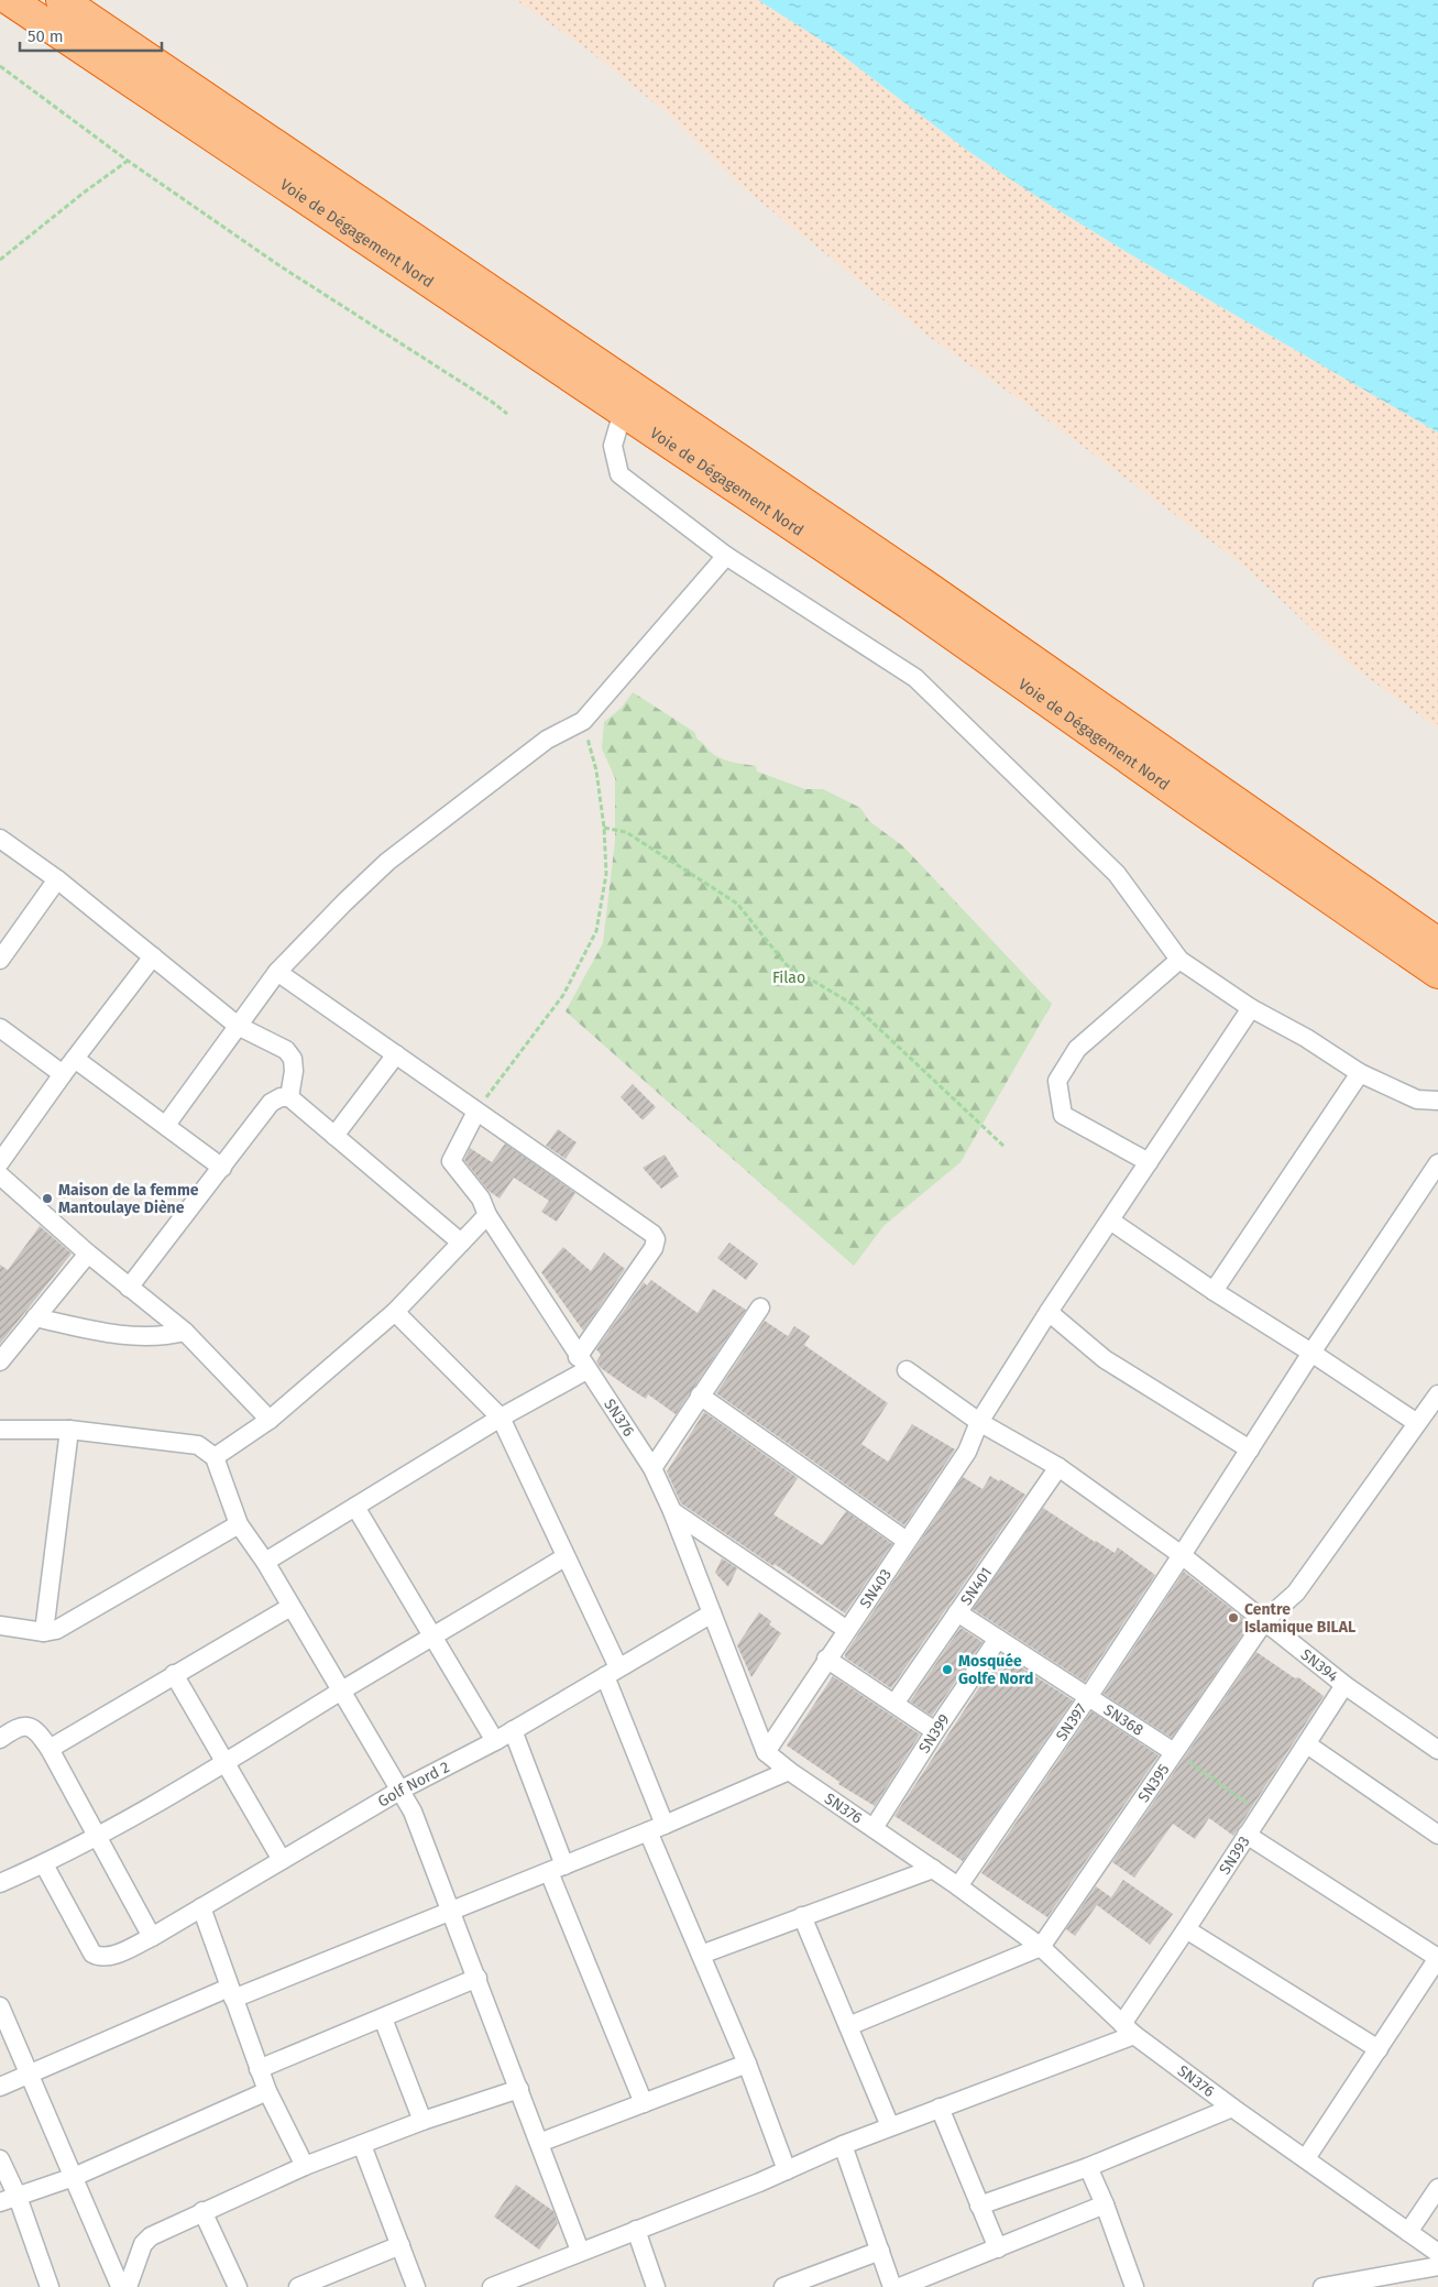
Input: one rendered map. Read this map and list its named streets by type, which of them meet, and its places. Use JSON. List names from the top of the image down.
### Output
{
  "streets": {
    "highway": ["Voie de Dégagement Nord"],
    "street": [
      "SN376",
      "SN401",
      "SN403",
      "SN394",
      "SN368",
      "SN397",
      "SN399",
      "SN395",
      "Golf Nord 2",
      "SN393"
    ]
  },
  "crossings": [
    ["SN376", "SN403"],
    ["SN376", "SN397"],
    ["SN376", "SN399"],
    ["SN376", "SN395"],
    ["SN376", "Golf Nord 2"],
    ["SN376", "SN393"],
    ["SN401", "SN394"],
    ["SN401", "SN368"],
    ["SN403", "SN394"],
    ["SN394", "SN397"],
    ["SN394", "SN395"],
    ["SN394", "SN393"],
    ["SN368", "SN397"],
    ["SN368", "SN399"],
    ["SN368", "SN395"]
  ],
  "parks": ["Filao"],
  "places": ["Maison de la femme Mantoulaye Diène", "Centre Islamique BILAL", "Mosquée Golfe Nord"],
  "scale_bar": "50 m"
}
